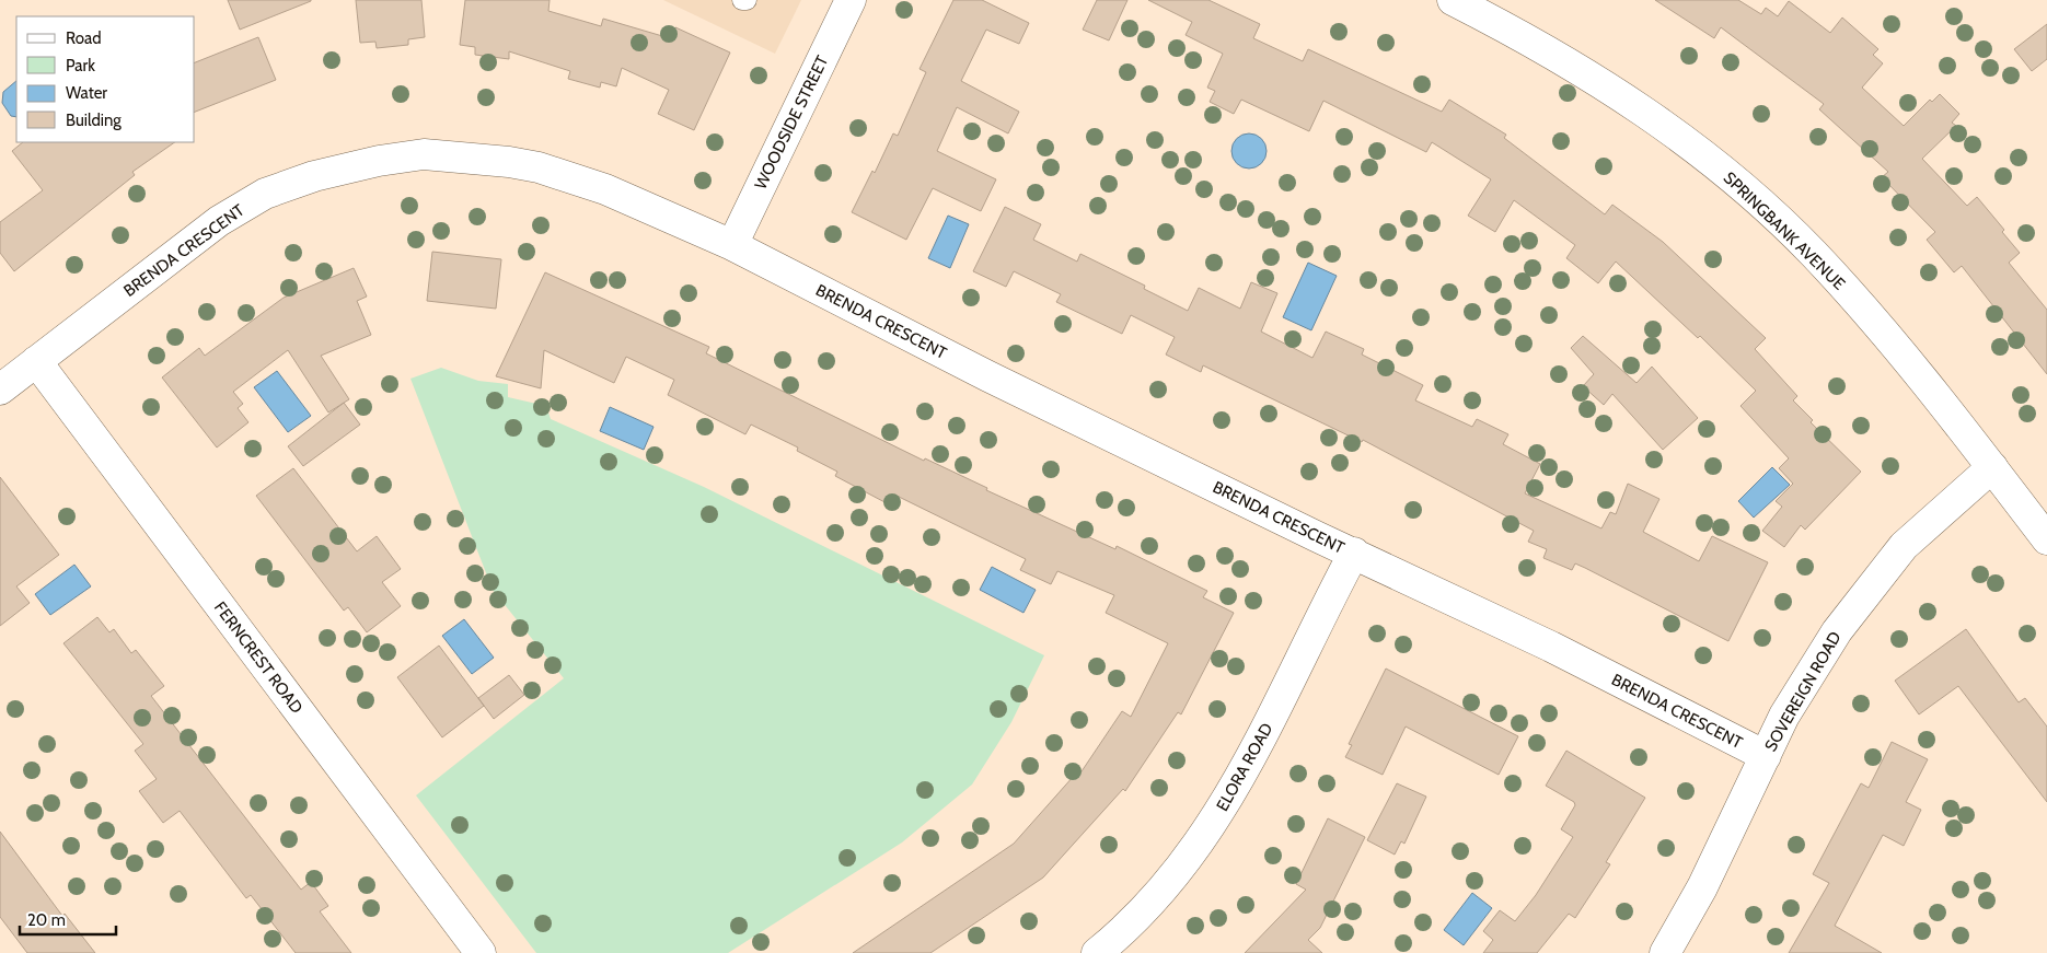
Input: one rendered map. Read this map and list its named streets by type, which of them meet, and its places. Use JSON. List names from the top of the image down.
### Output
{
  "streets": {
    "street": [
      "WOODSIDE STREET",
      "SPRINGBANK AVENUE",
      "BRENDA CRESCENT",
      "FERNCREST ROAD",
      "SOVEREIGN ROAD",
      "ELORA ROAD"
    ]
  },
  "crossings": [
    ["WOODSIDE STREET", "BRENDA CRESCENT"],
    ["SPRINGBANK AVENUE", "SOVEREIGN ROAD"],
    ["BRENDA CRESCENT", "FERNCREST ROAD"],
    ["BRENDA CRESCENT", "SOVEREIGN ROAD"],
    ["BRENDA CRESCENT", "ELORA ROAD"]
  ],
  "legend": [
    "Road",
    "Park",
    "Water",
    "Building"
  ],
  "scale_bar": "20 m"
}
